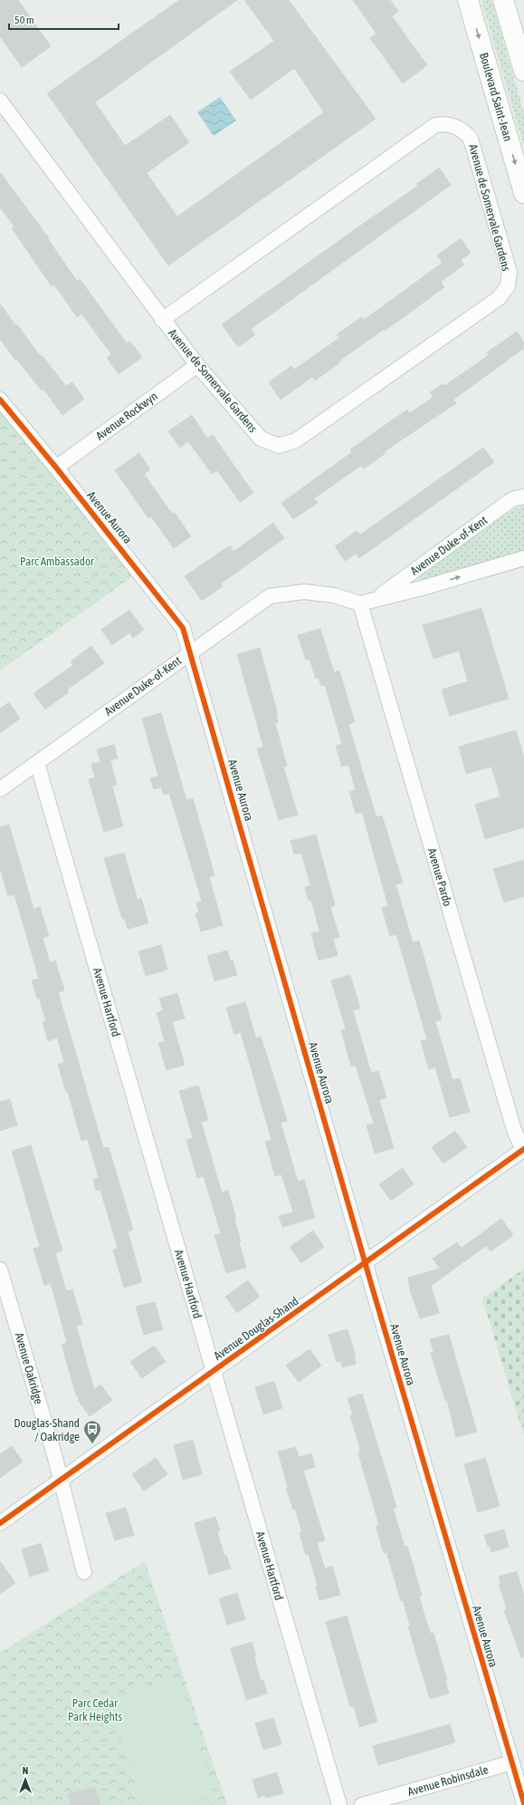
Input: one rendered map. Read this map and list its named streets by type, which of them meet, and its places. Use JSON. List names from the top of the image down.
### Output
{
  "streets": {
    "main road": ["Boulevard Saint-Jean"],
    "street": [
      "Avenue de Somervale Gardens",
      "Avenue Rockwyn",
      "Avenue Aurora",
      "Avenue Duke-of-Kent",
      "Avenue Pardo",
      "Avenue Hartford",
      "Avenue Douglas-Shand",
      "Avenue Oakridge",
      "Avenue Robinsdale"
    ]
  },
  "crossings": [
    ["Avenue de Somervale Gardens", "Avenue Rockwyn"],
    ["Avenue Rockwyn", "Avenue Aurora"],
    ["Avenue Aurora", "Avenue Duke-of-Kent"],
    ["Avenue Aurora", "Avenue Douglas-Shand"],
    ["Avenue Aurora", "Avenue Robinsdale"],
    ["Avenue Duke-of-Kent", "Avenue Pardo"],
    ["Avenue Duke-of-Kent", "Avenue Hartford"],
    ["Avenue Pardo", "Avenue Douglas-Shand"],
    ["Avenue Hartford", "Avenue Douglas-Shand"],
    ["Avenue Douglas-Shand", "Avenue Oakridge"]
  ],
  "parks": ["Parc Ambassador", "Parc Cedar Park Heights"],
  "places": {
    "bus stop": ["Douglas-Shand / Oakridge"]
  },
  "scale_bar": "50 m",
  "north": "top"
}
